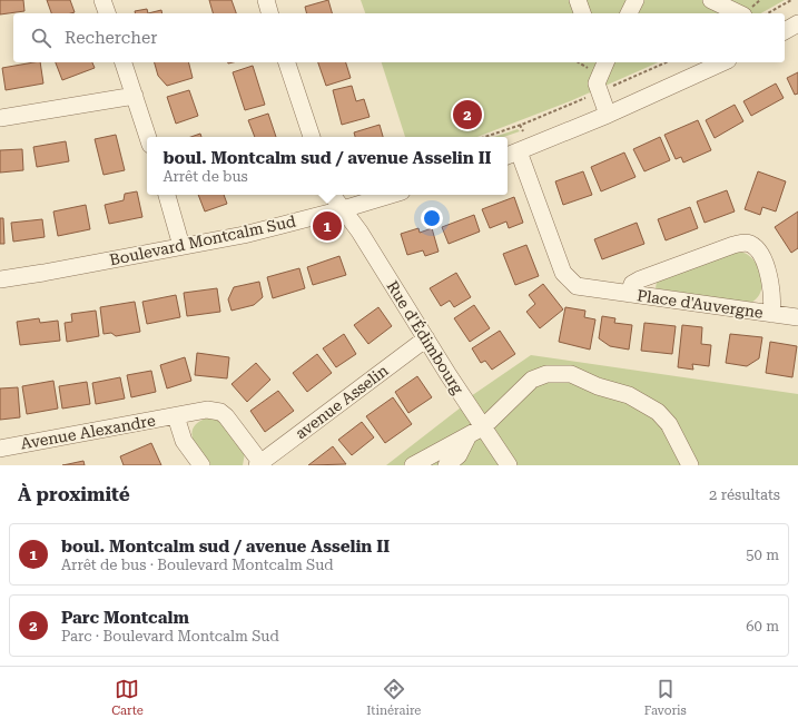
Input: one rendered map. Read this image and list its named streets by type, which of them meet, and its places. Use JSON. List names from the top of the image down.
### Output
{
  "streets": {
    "street": [
      "Boulevard Montcalm Sud",
      "Place d'Auvergne",
      "Rue d'Édimbourg",
      "avenue Asselin",
      "Avenue Alexandre"
    ]
  },
  "crossings": [
    ["Boulevard Montcalm Sud", "Rue d'Édimbourg"],
    ["Rue d'Édimbourg", "avenue Asselin"],
    ["avenue Asselin", "Avenue Alexandre"]
  ],
  "page": {
    "search": "Rechercher",
    "pins": ["2", "1"],
    "popup": ["boul. Montcalm sud / avenue Asselin II", "Arrêt de bus"],
    "heading": ["À proximité", "2 résultats"],
    "list": [
      {
        "mark": "1",
        "name": "boul. Montcalm sud / avenue Asselin II",
        "note": "Arrêt de bus · Boulevard Montcalm Sud",
        "value": "50 m"
      },
      {
        "mark": "2",
        "name": "Parc Montcalm",
        "note": "Parc · Boulevard Montcalm Sud",
        "value": "60 m"
      }
    ],
    "nav": ["Carte", "Itinéraire", "Favoris"]
  }
}
